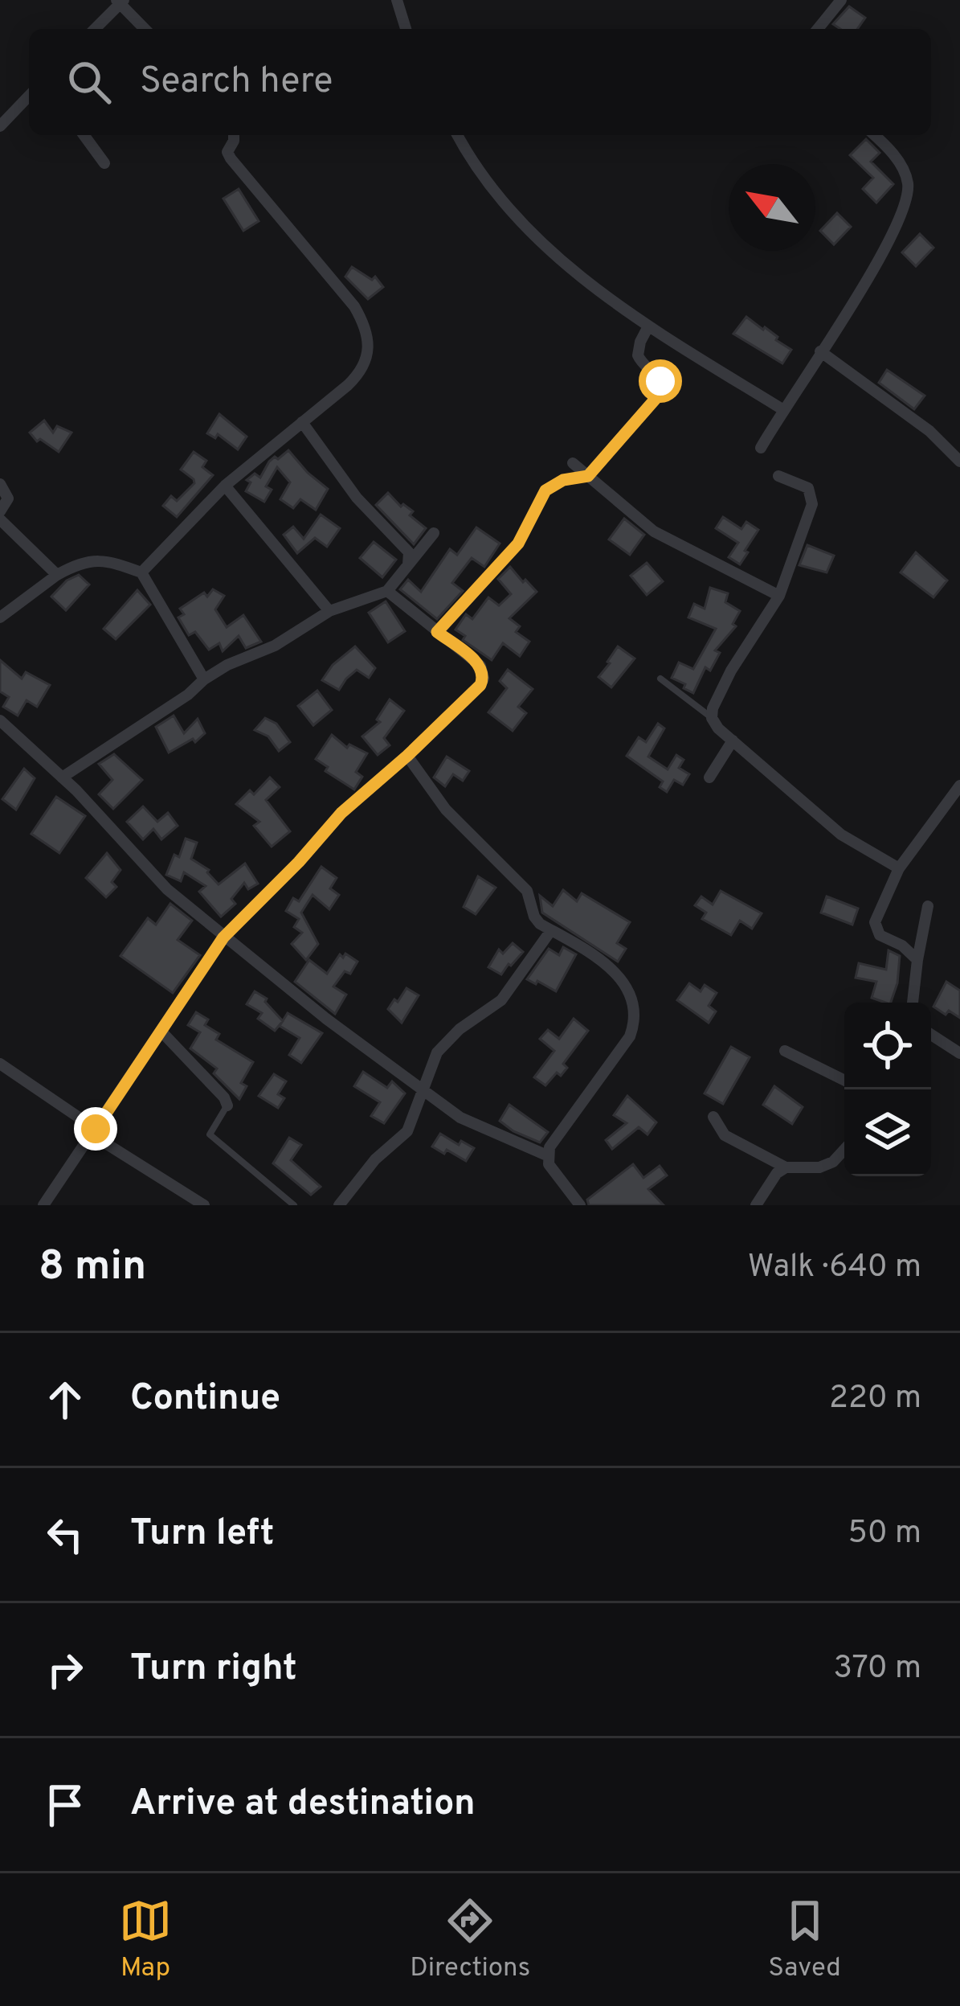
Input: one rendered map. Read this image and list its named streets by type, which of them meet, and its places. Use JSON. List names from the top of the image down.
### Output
{
  "north": "top left",
  "page": {
    "search": "Search here",
    "heading": ["8 min", "Walk · 640 m"],
    "list": [
      ["Continue", "220 m"],
      ["Turn left", "50 m"],
      ["Turn right", "370 m"],
      "Arrive at destination"
    ],
    "nav": ["Map", "Directions", "Saved"]
  }
}
